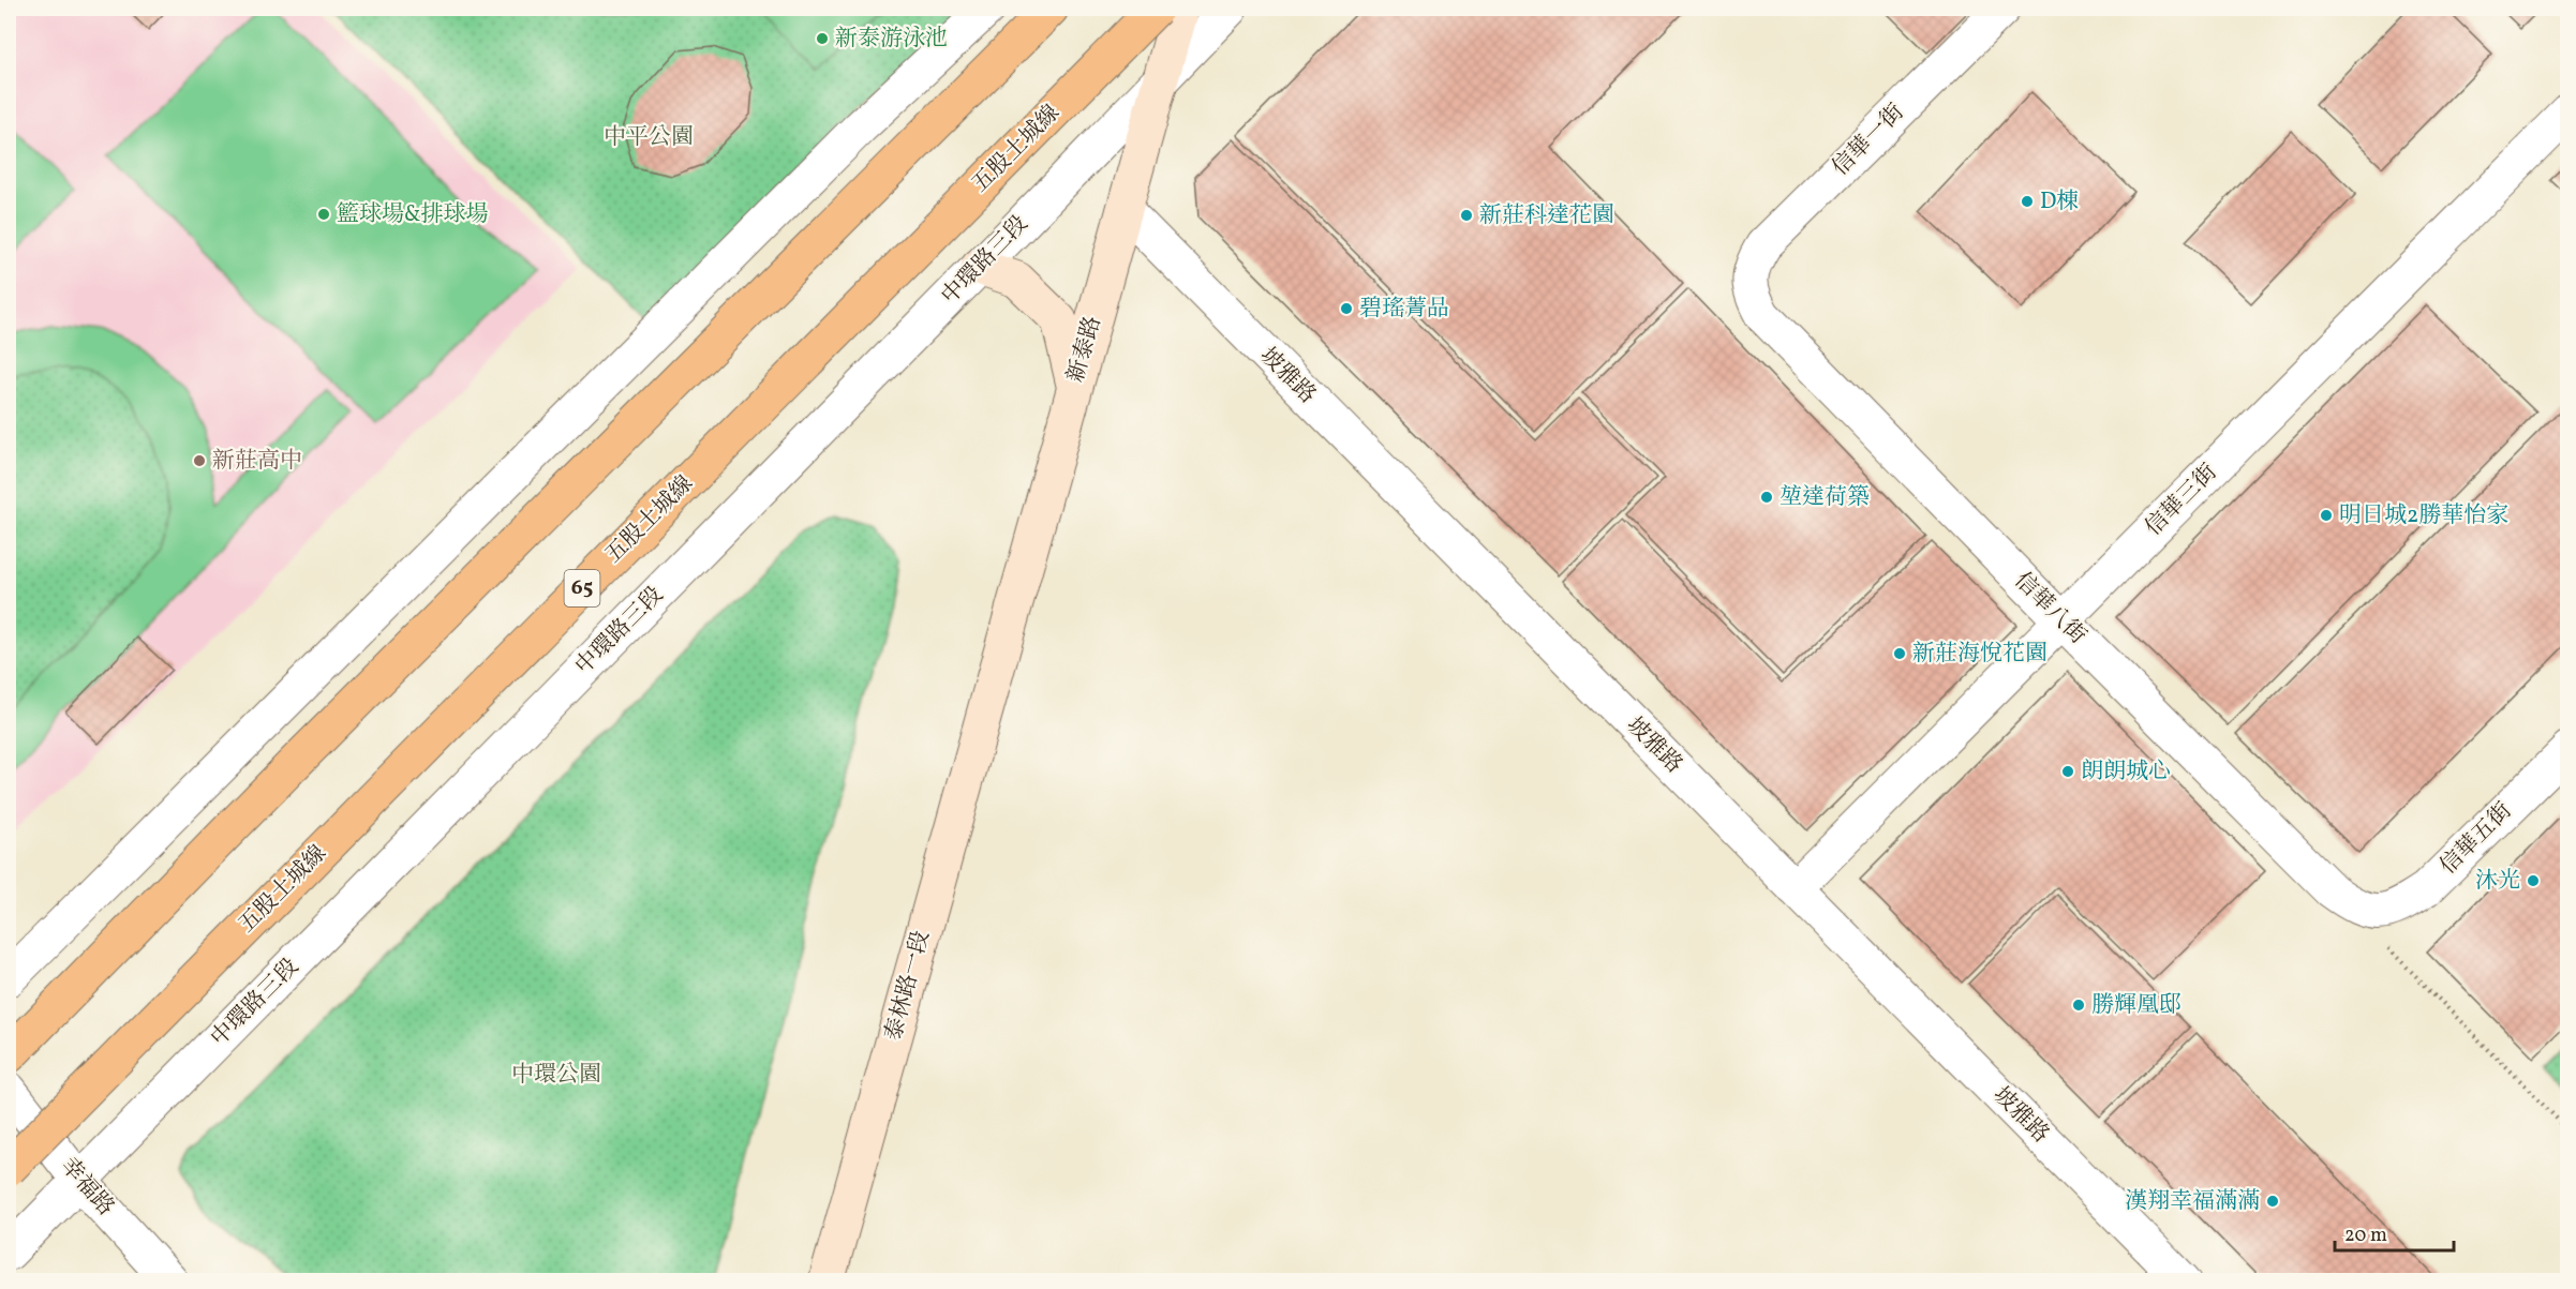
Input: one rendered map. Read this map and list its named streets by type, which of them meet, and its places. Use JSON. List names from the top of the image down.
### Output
{
  "streets": {
    "highway": ["五股土城線", "65"],
    "main road": ["新泰路", "泰林路一段"],
    "street": [
      "信華一街",
      "中環路三段",
      "坡雅路",
      "信華三街",
      "信華八街",
      "信華五街",
      "幸福路"
    ]
  },
  "crossings": [
    ["信華一街", "信華八街"],
    ["中環路三段", "新泰路"],
    ["中環路三段", "幸福路"],
    ["新泰路", "坡雅路"],
    ["新泰路", "泰林路一段"],
    ["坡雅路", "信華三街"],
    ["信華三街", "信華八街"],
    ["信華八街", "信華五街"]
  ],
  "parks": ["中平公園", "中環公園"],
  "places": [
    "新泰游泳池",
    "D棟",
    "籃球場&排球場",
    "新莊科達花園",
    "碧瑤菁品",
    "新莊高中",
    "堃達荷築",
    "明日城2勝華怡家",
    "新莊海悅花園",
    "朗朗城心",
    "沐光",
    "勝輝凰邸",
    "漢翔幸福滿滿"
  ],
  "scale_bar": "20 m"
}
